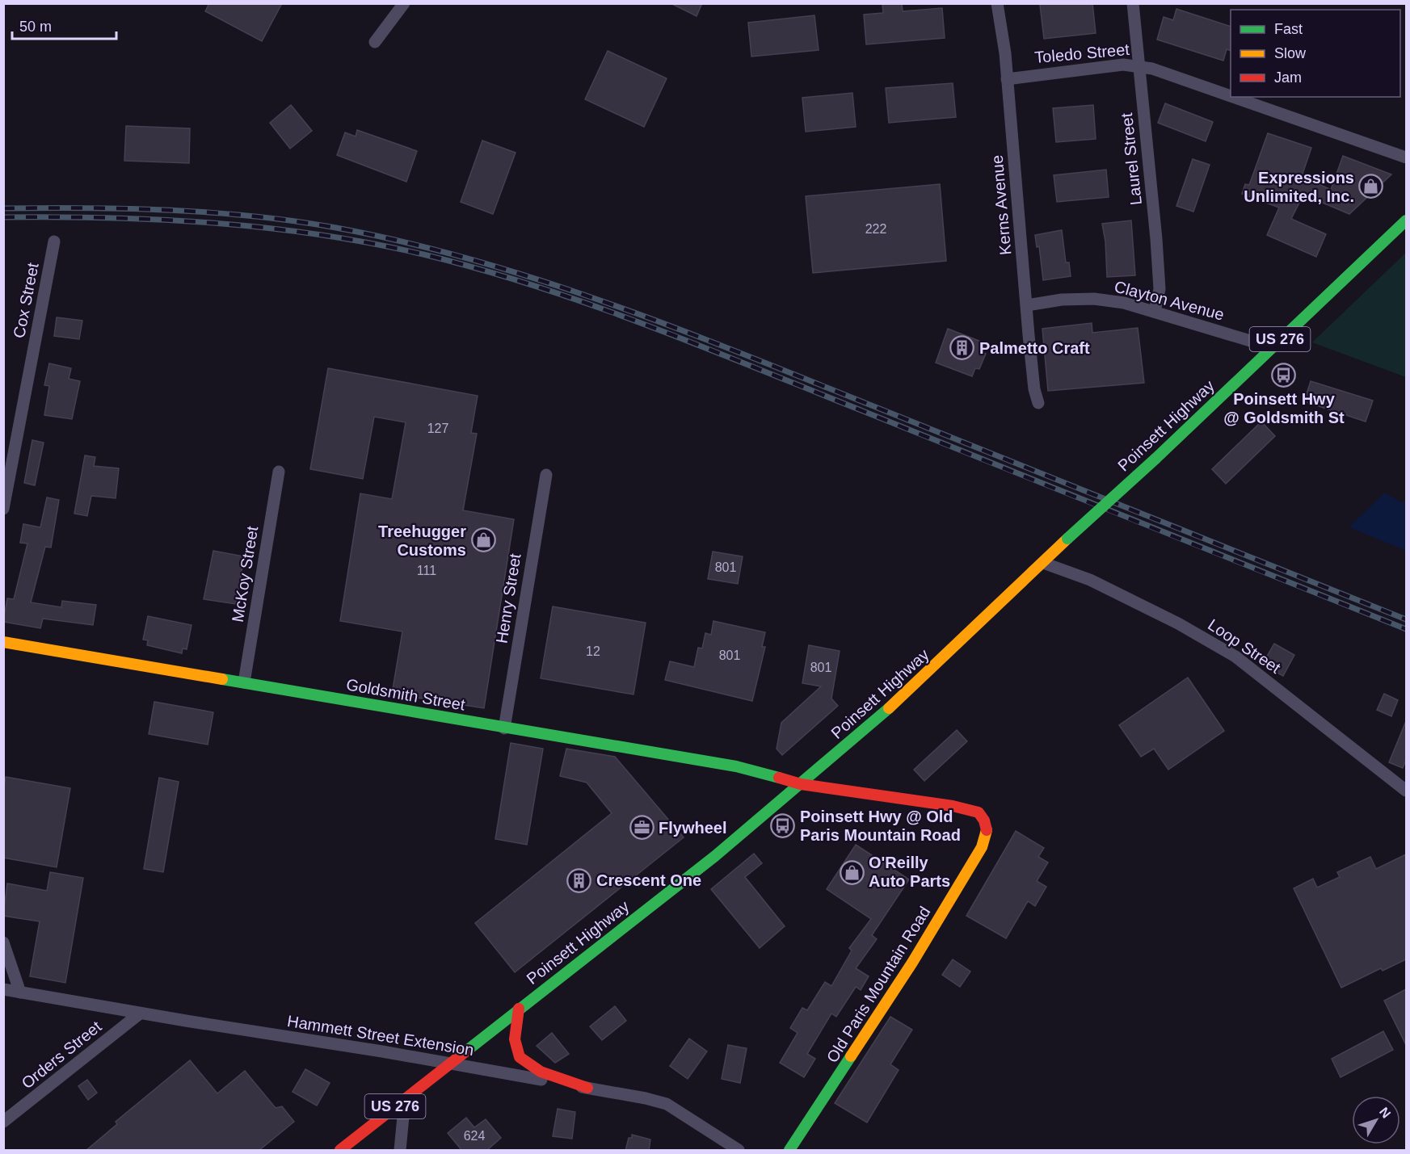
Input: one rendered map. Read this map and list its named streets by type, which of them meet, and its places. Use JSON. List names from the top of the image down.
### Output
{
  "streets": {
    "main road": [
      "US 276",
      "Poinsett Highway",
      "Goldsmith Street",
      "Old Paris Mountain Road"
    ],
    "street": [
      "Toledo Street",
      "Laurel Street",
      "Kerns Avenue",
      "Cox Street",
      "Clayton Avenue",
      "McKoy Street",
      "Henry Street",
      "Loop Street",
      "Hammett Street Extension",
      "Orders Street"
    ]
  },
  "crossings": [
    ["Toledo Street", "Laurel Street"],
    ["Toledo Street", "Kerns Avenue"],
    ["Laurel Street", "Clayton Avenue"],
    ["Kerns Avenue", "Clayton Avenue"],
    ["Clayton Avenue", "Poinsett Highway"],
    ["Poinsett Highway", "Loop Street"],
    ["Poinsett Highway", "Goldsmith Street"],
    ["Poinsett Highway", "Old Paris Mountain Road"],
    ["Poinsett Highway", "Hammett Street Extension"],
    ["McKoy Street", "Goldsmith Street"],
    ["Henry Street", "Goldsmith Street"],
    ["Goldsmith Street", "Old Paris Mountain Road"],
    ["Hammett Street Extension", "Orders Street"]
  ],
  "places": {
    "shop": ["Expressions Unlimited, Inc.", "Treehugger Customs", "O'Reilly Auto Parts"],
    "building": ["Palmetto Craft", "Crescent One"],
    "bus stop": ["Poinsett Hwy @ Goldsmith St", "Poinsett Hwy @ Old Paris Mountain Road"],
    "office": ["Flywheel"]
  },
  "house_numbers": [
    "222",
    "127",
    "801",
    "111",
    "12",
    "801",
    "801",
    "624"
  ],
  "legend": ["Fast", "Slow", "Jam"],
  "scale_bar": "50 m",
  "north": "top right"
}
